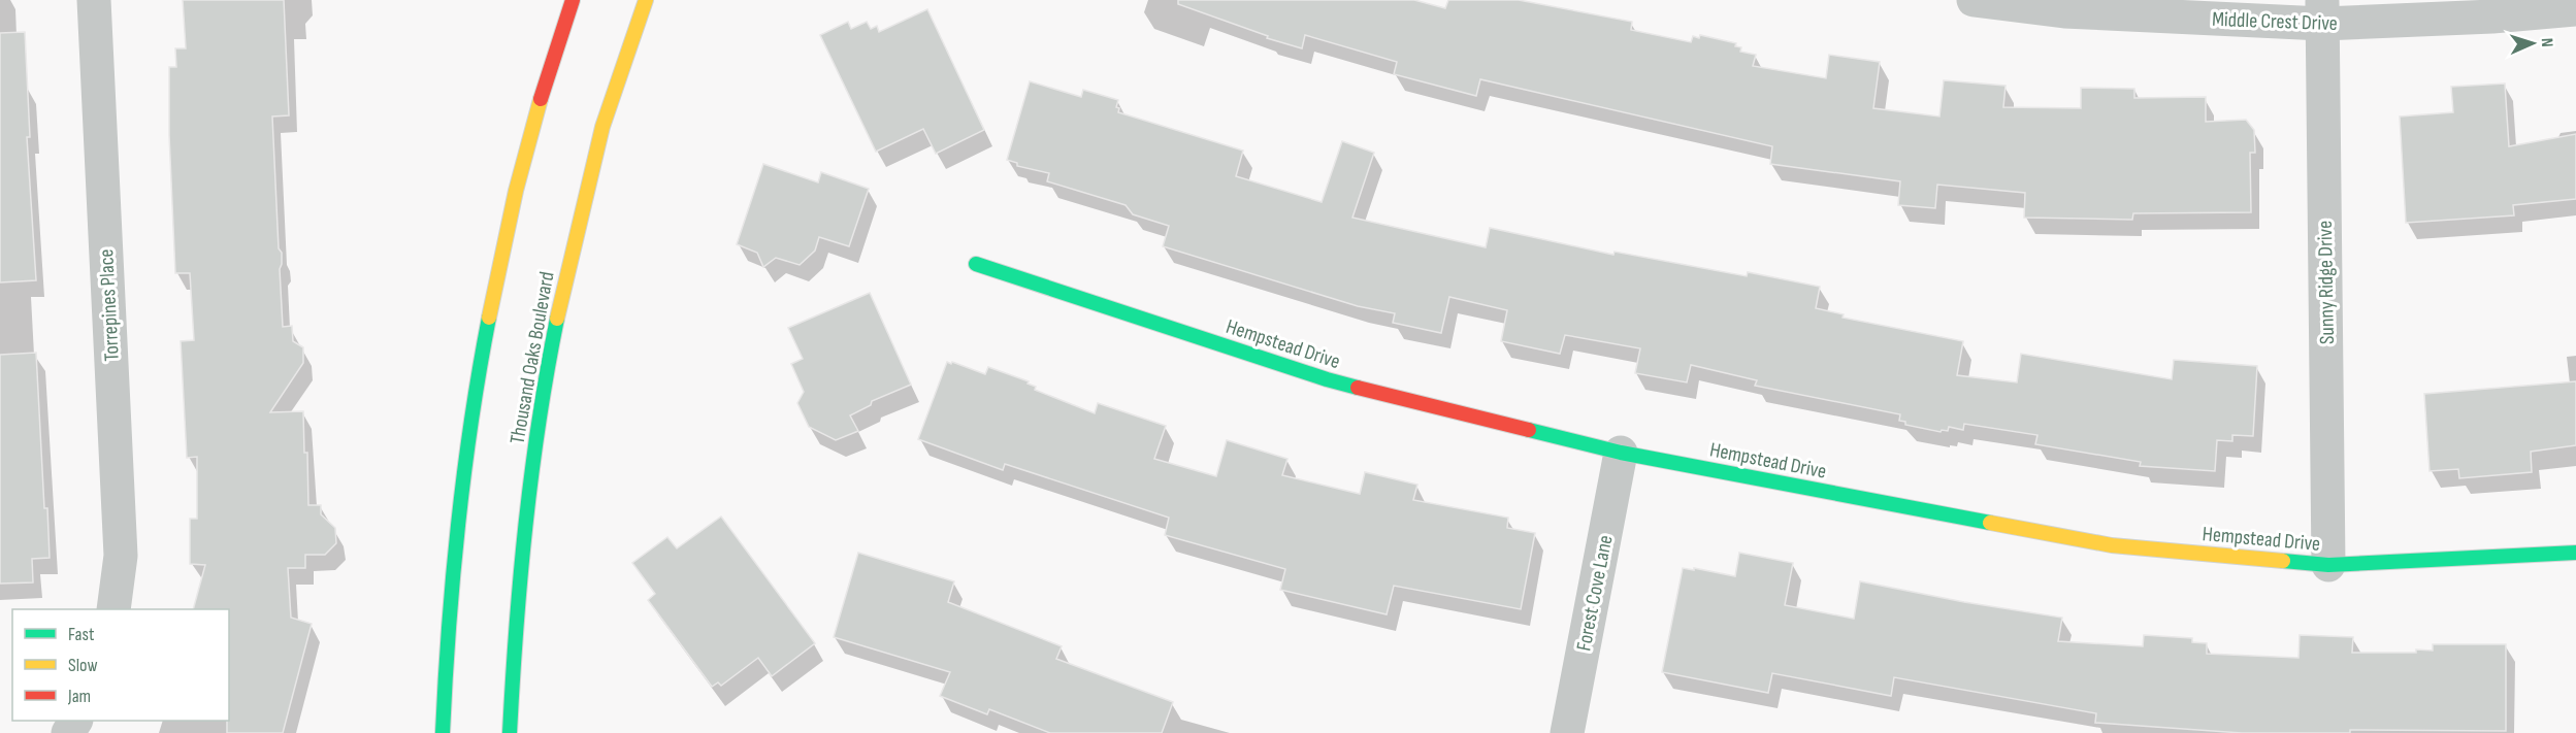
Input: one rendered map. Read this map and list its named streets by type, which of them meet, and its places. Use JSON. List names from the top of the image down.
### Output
{
  "streets": {
    "street": [
      "Middle Crest Drive",
      "Sunny Ridge Drive",
      "Torrepines Place",
      "Hempstead Drive",
      "Thousand Oaks Boulevard",
      "Forest Cove Lane"
    ]
  },
  "crossings": [
    ["Middle Crest Drive", "Sunny Ridge Drive"],
    ["Sunny Ridge Drive", "Hempstead Drive"],
    ["Hempstead Drive", "Forest Cove Lane"]
  ],
  "legend": ["Fast", "Slow", "Jam"],
  "north": "right"
}
